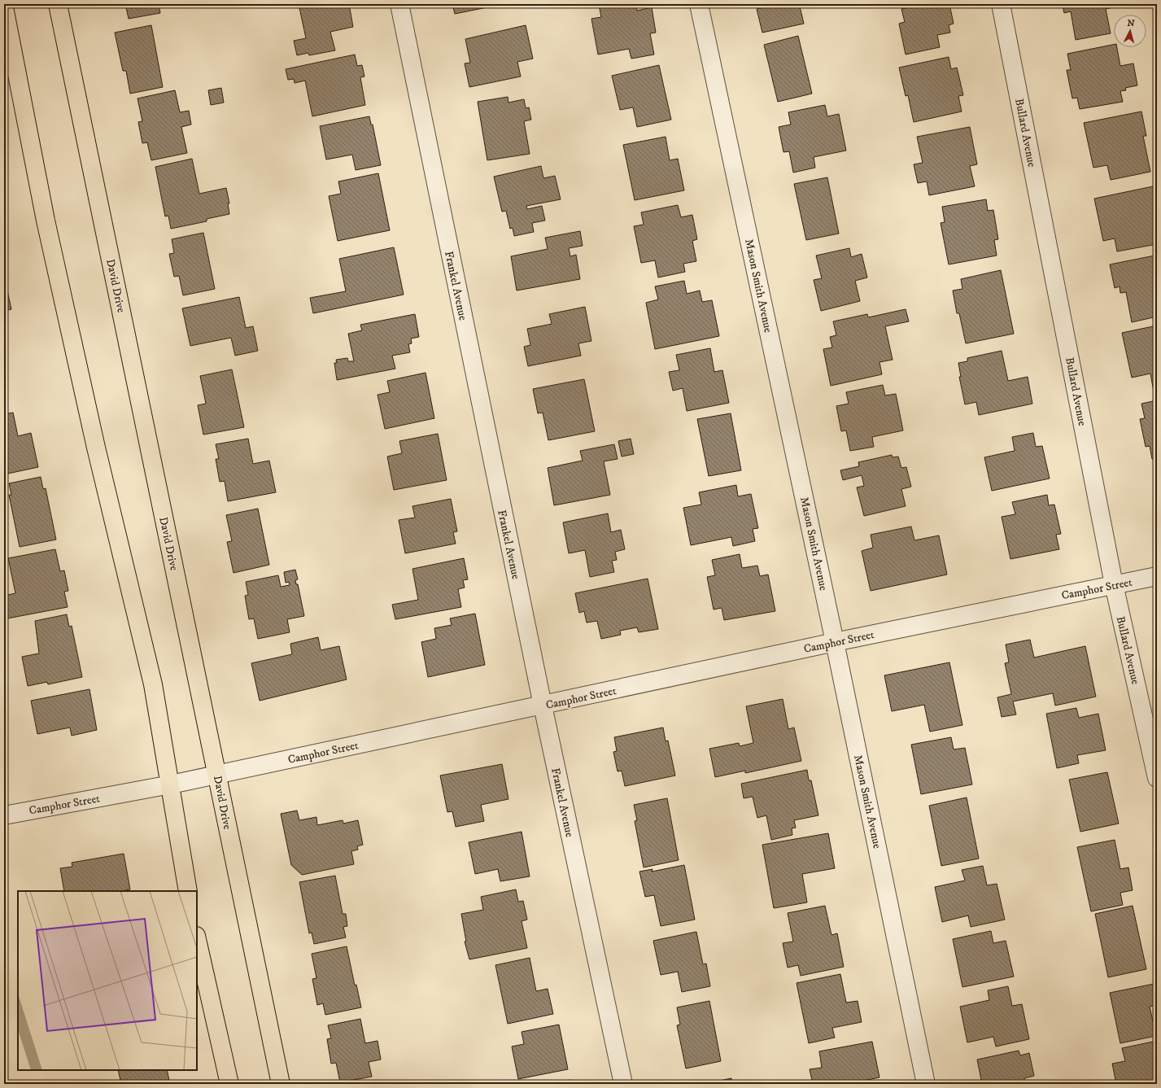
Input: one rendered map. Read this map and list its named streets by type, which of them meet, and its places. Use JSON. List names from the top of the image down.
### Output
{
  "streets": {
    "main road": ["David Drive"],
    "street": [
      "Bullard Avenue",
      "Frankel Avenue",
      "Mason Smith Avenue",
      "Camphor Street"
    ]
  },
  "crossings": [
    ["Bullard Avenue", "Camphor Street"],
    ["David Drive", "Camphor Street"],
    ["Frankel Avenue", "Camphor Street"],
    ["Mason Smith Avenue", "Camphor Street"]
  ],
  "north": "top"
}
